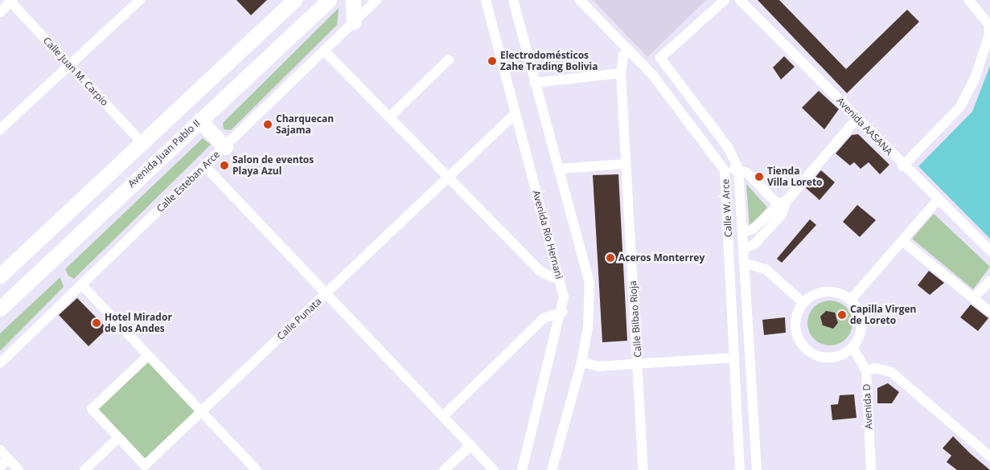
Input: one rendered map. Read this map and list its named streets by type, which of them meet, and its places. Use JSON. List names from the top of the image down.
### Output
{
  "streets": {
    "highway": ["Avenida Juan Pablo II"],
    "street": [
      "Calle Juan M. Carpio",
      "Avenida AASANA",
      "Calle Esteban Arce",
      "Calle W. Arce",
      "Avenida Río Hernani",
      "Calle Punata",
      "Calle Bilbao Rioja",
      "Avenida D"
    ]
  },
  "crossings": [
    ["Calle W. Arce", "Calle Bilbao Rioja"],
    ["Avenida Río Hernani", "Calle Punata"]
  ],
  "places": [
    "Electrodomésticos Zahe Trading Bolivia",
    "Charquecan Sajama",
    "Salon de eventos Playa Azul",
    "Tienda Villa Loreto",
    "Aceros Monterrey",
    "Capilla Virgen de Loreto",
    "Hotel Mirador de los Andes"
  ]
}
